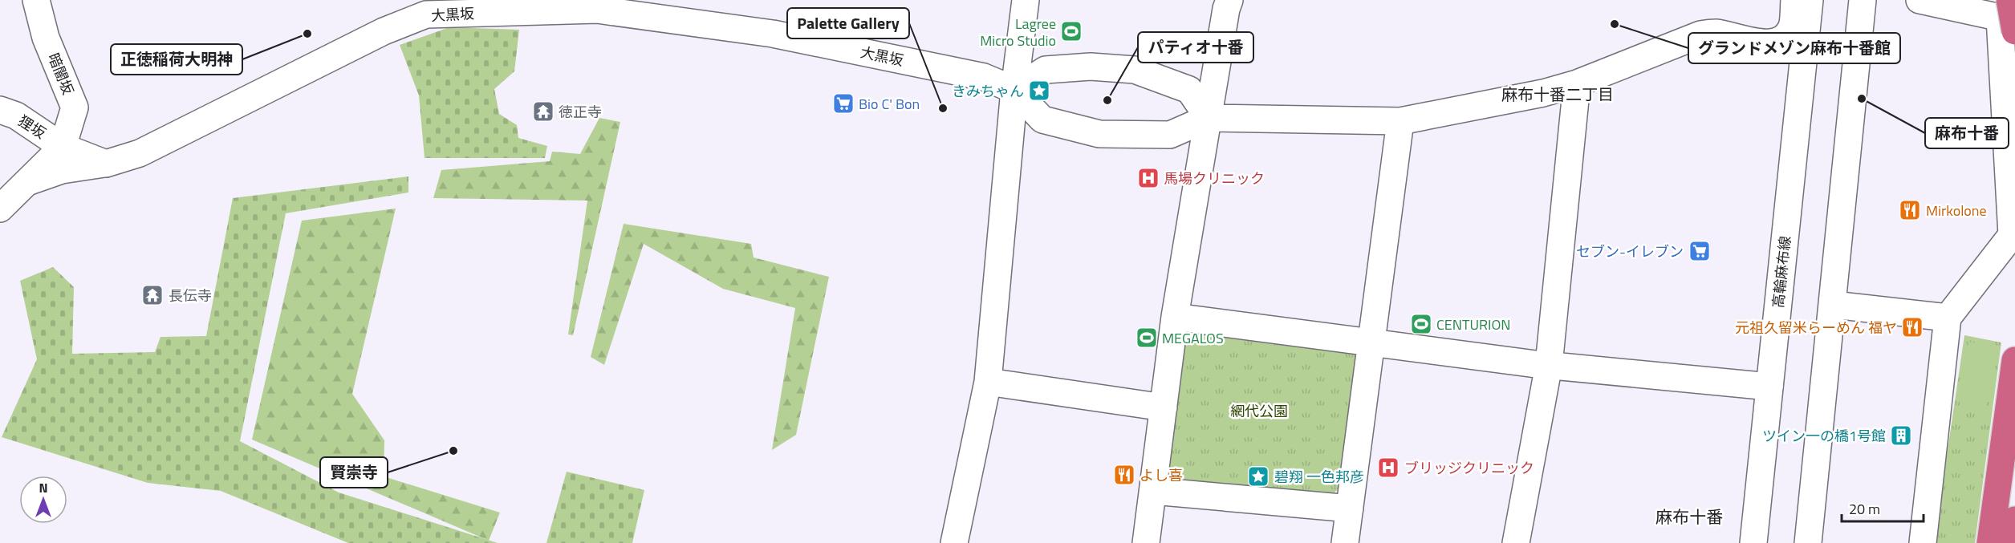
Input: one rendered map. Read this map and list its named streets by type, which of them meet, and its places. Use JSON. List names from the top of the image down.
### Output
{
  "streets": {
    "street": [
      "大黒坂",
      "暗闇坂",
      "狸坂",
      "高輪麻布線"
    ]
  },
  "crossings": [
    ["暗闇坂", "狸坂"]
  ],
  "districts": ["麻布十番二丁目", "麻布十番"],
  "parks": ["網代公園"],
  "places": {
    "other": [
      "グランドメゾン麻布十番館",
      "正徳稲荷大明神",
      "麻布十番",
      "パティオ十番",
      "Palette Gallery",
      "賢崇寺"
    ],
    "sports": ["Lagree Micro Studio", "CENTURION", "MEGALOS"],
    "place": ["きみちゃん", "碧翔 一色邦彦"],
    "supermarket": ["Bio C' Bon", "セブン-イレブン"],
    "temple": ["徳正寺", "長伝寺"],
    "hospital": ["馬場クリニック", "ブリッジクリニック"],
    "restaurant": ["Mirkolone", "元祖久留米らーめん 福ヤ", "よし喜"],
    "building": ["ツイン一の橋1号館"]
  },
  "scale_bar": "20 m",
  "north": "top"
}
